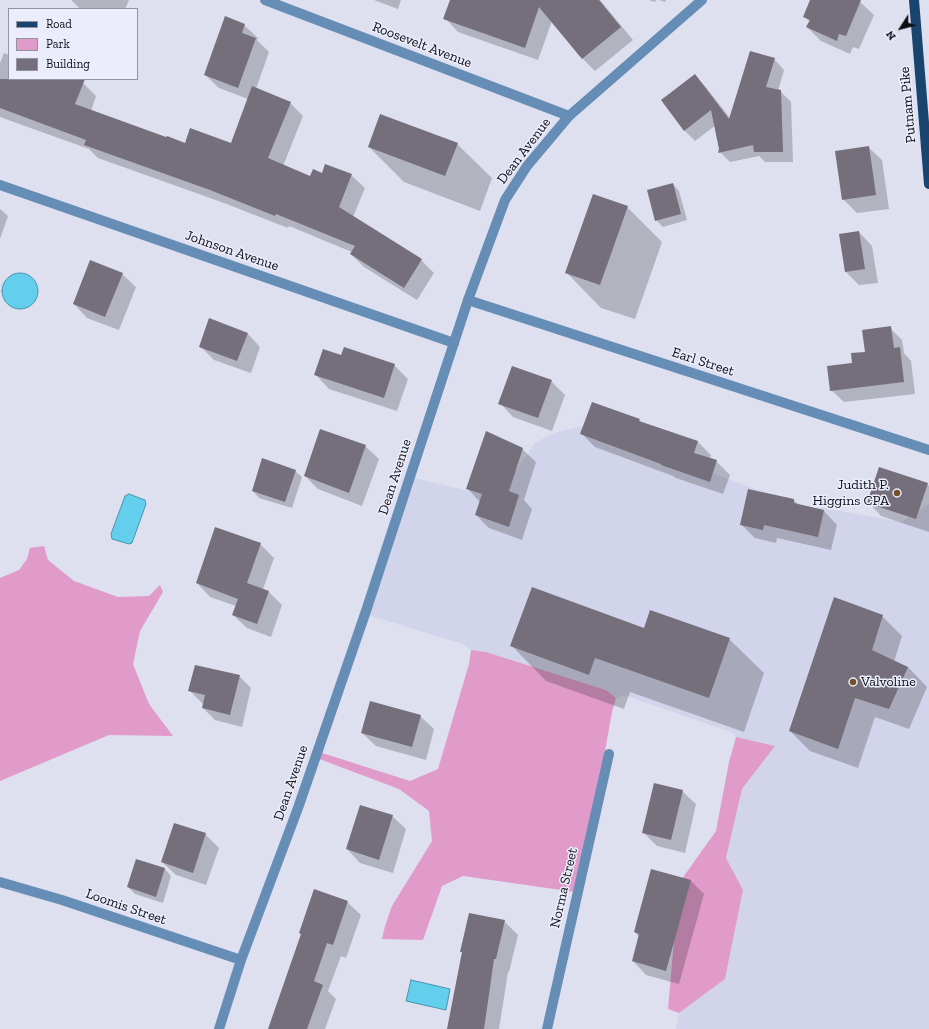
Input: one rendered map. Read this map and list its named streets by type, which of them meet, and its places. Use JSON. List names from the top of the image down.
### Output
{
  "streets": {
    "main road": ["Putnam Pike"],
    "street": [
      "Roosevelt Avenue",
      "Dean Avenue",
      "Johnson Avenue",
      "Earl Street",
      "Norma Street",
      "Loomis Street"
    ]
  },
  "crossings": [
    ["Roosevelt Avenue", "Dean Avenue"],
    ["Dean Avenue", "Johnson Avenue"],
    ["Dean Avenue", "Earl Street"],
    ["Dean Avenue", "Loomis Street"]
  ],
  "places": ["Judith P. Higgins CPA", "Valvoline"],
  "legend": ["Road", "Park", "Building"],
  "north": "bottom left"
}
